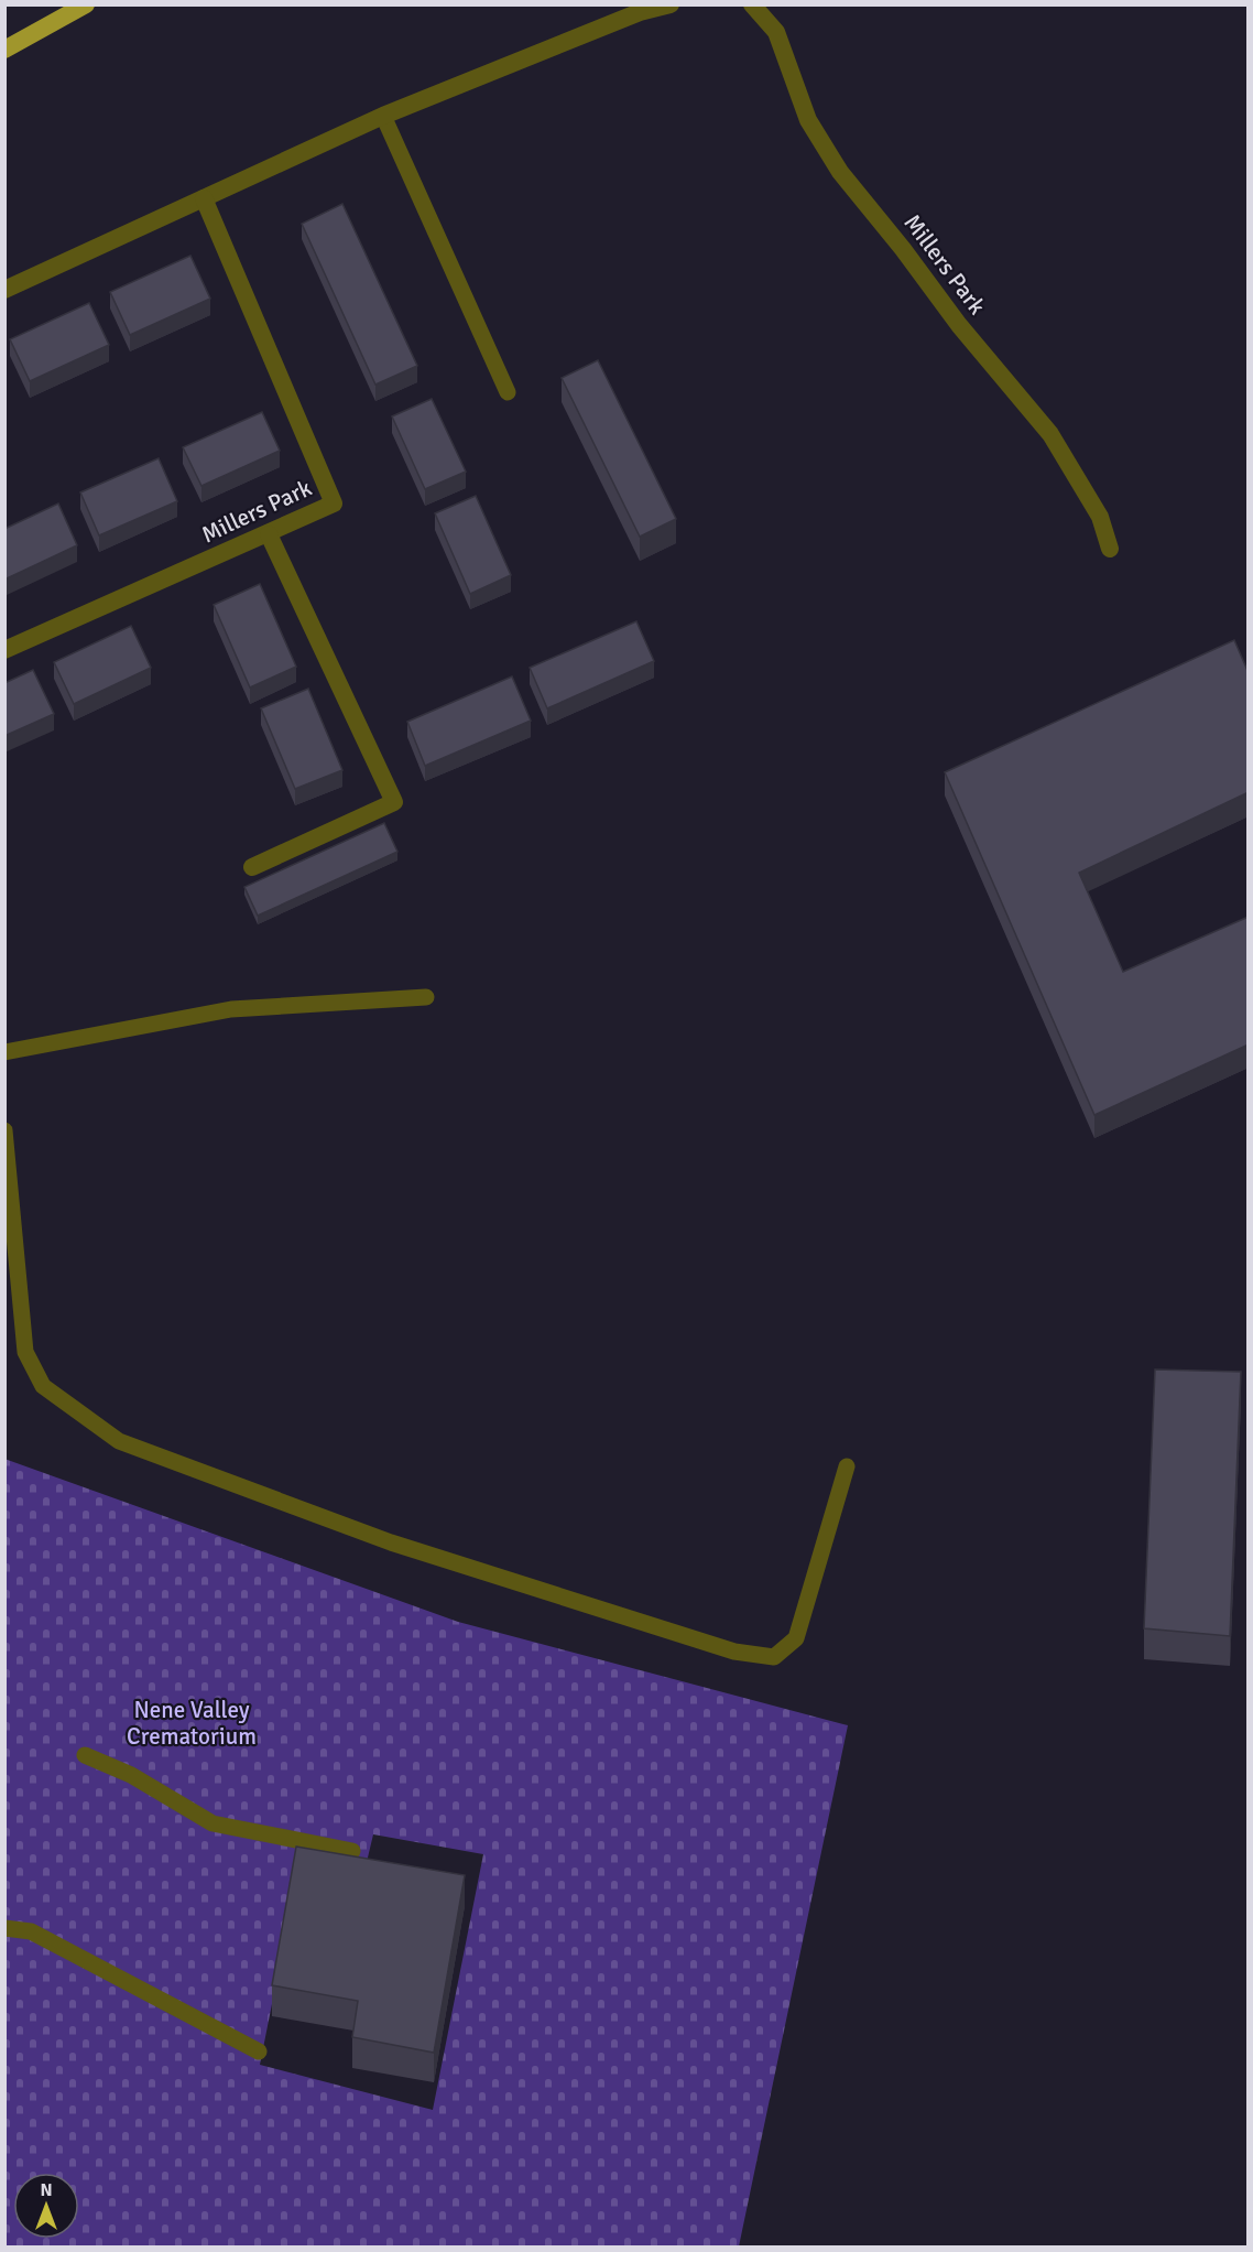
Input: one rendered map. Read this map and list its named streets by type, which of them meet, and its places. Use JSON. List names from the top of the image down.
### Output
{
  "streets": {
    "street": ["Millers Park"]
  },
  "parks": ["Nene Valley Crematorium"],
  "north": "top"
}
